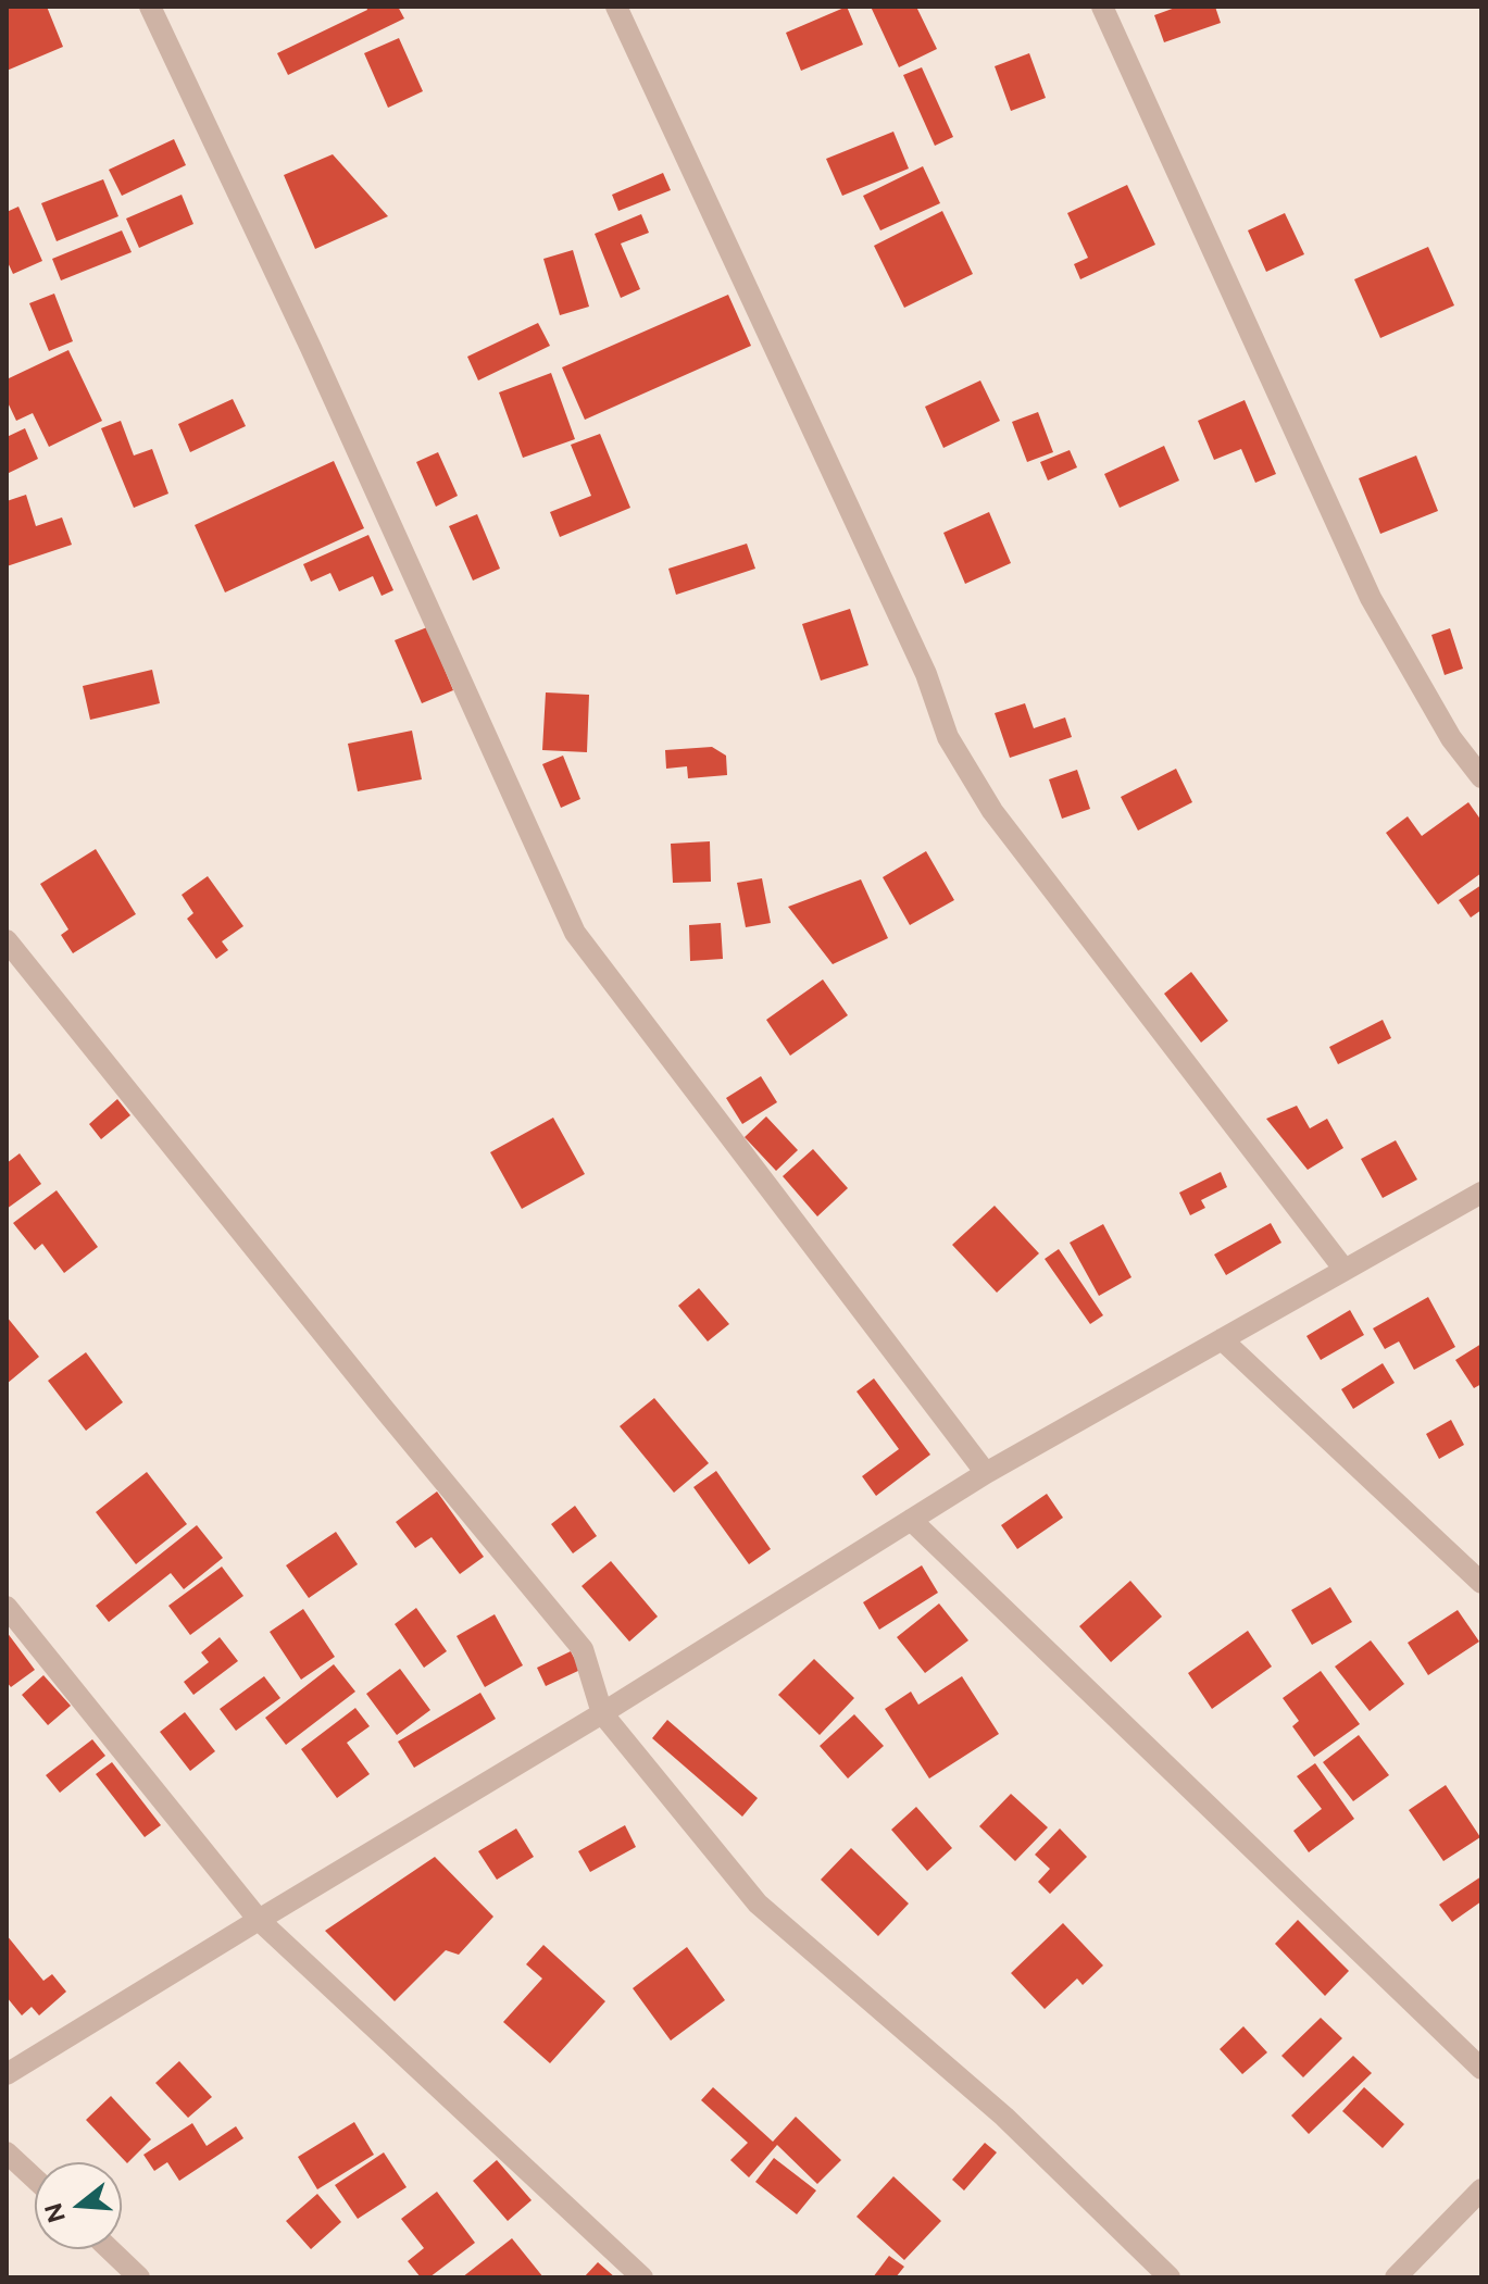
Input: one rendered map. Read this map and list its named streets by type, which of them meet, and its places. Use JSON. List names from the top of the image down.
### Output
{
  "north": "left"
}
